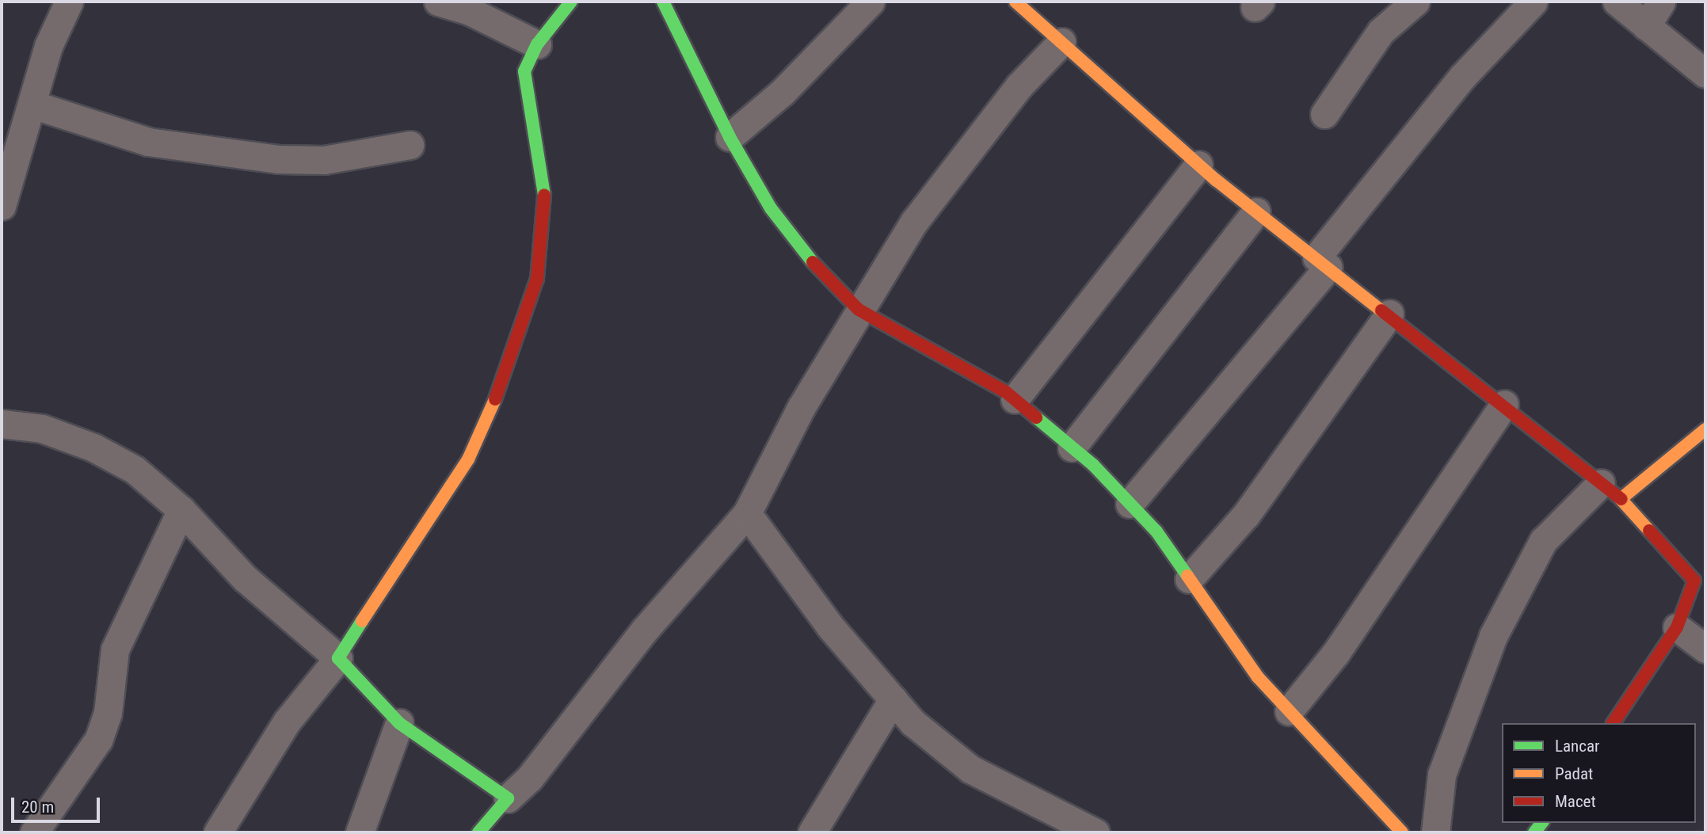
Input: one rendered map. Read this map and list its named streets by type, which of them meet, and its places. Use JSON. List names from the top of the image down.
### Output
{
  "legend": ["Lancar", "Padat", "Macet"],
  "scale_bar": "20 m"
}
